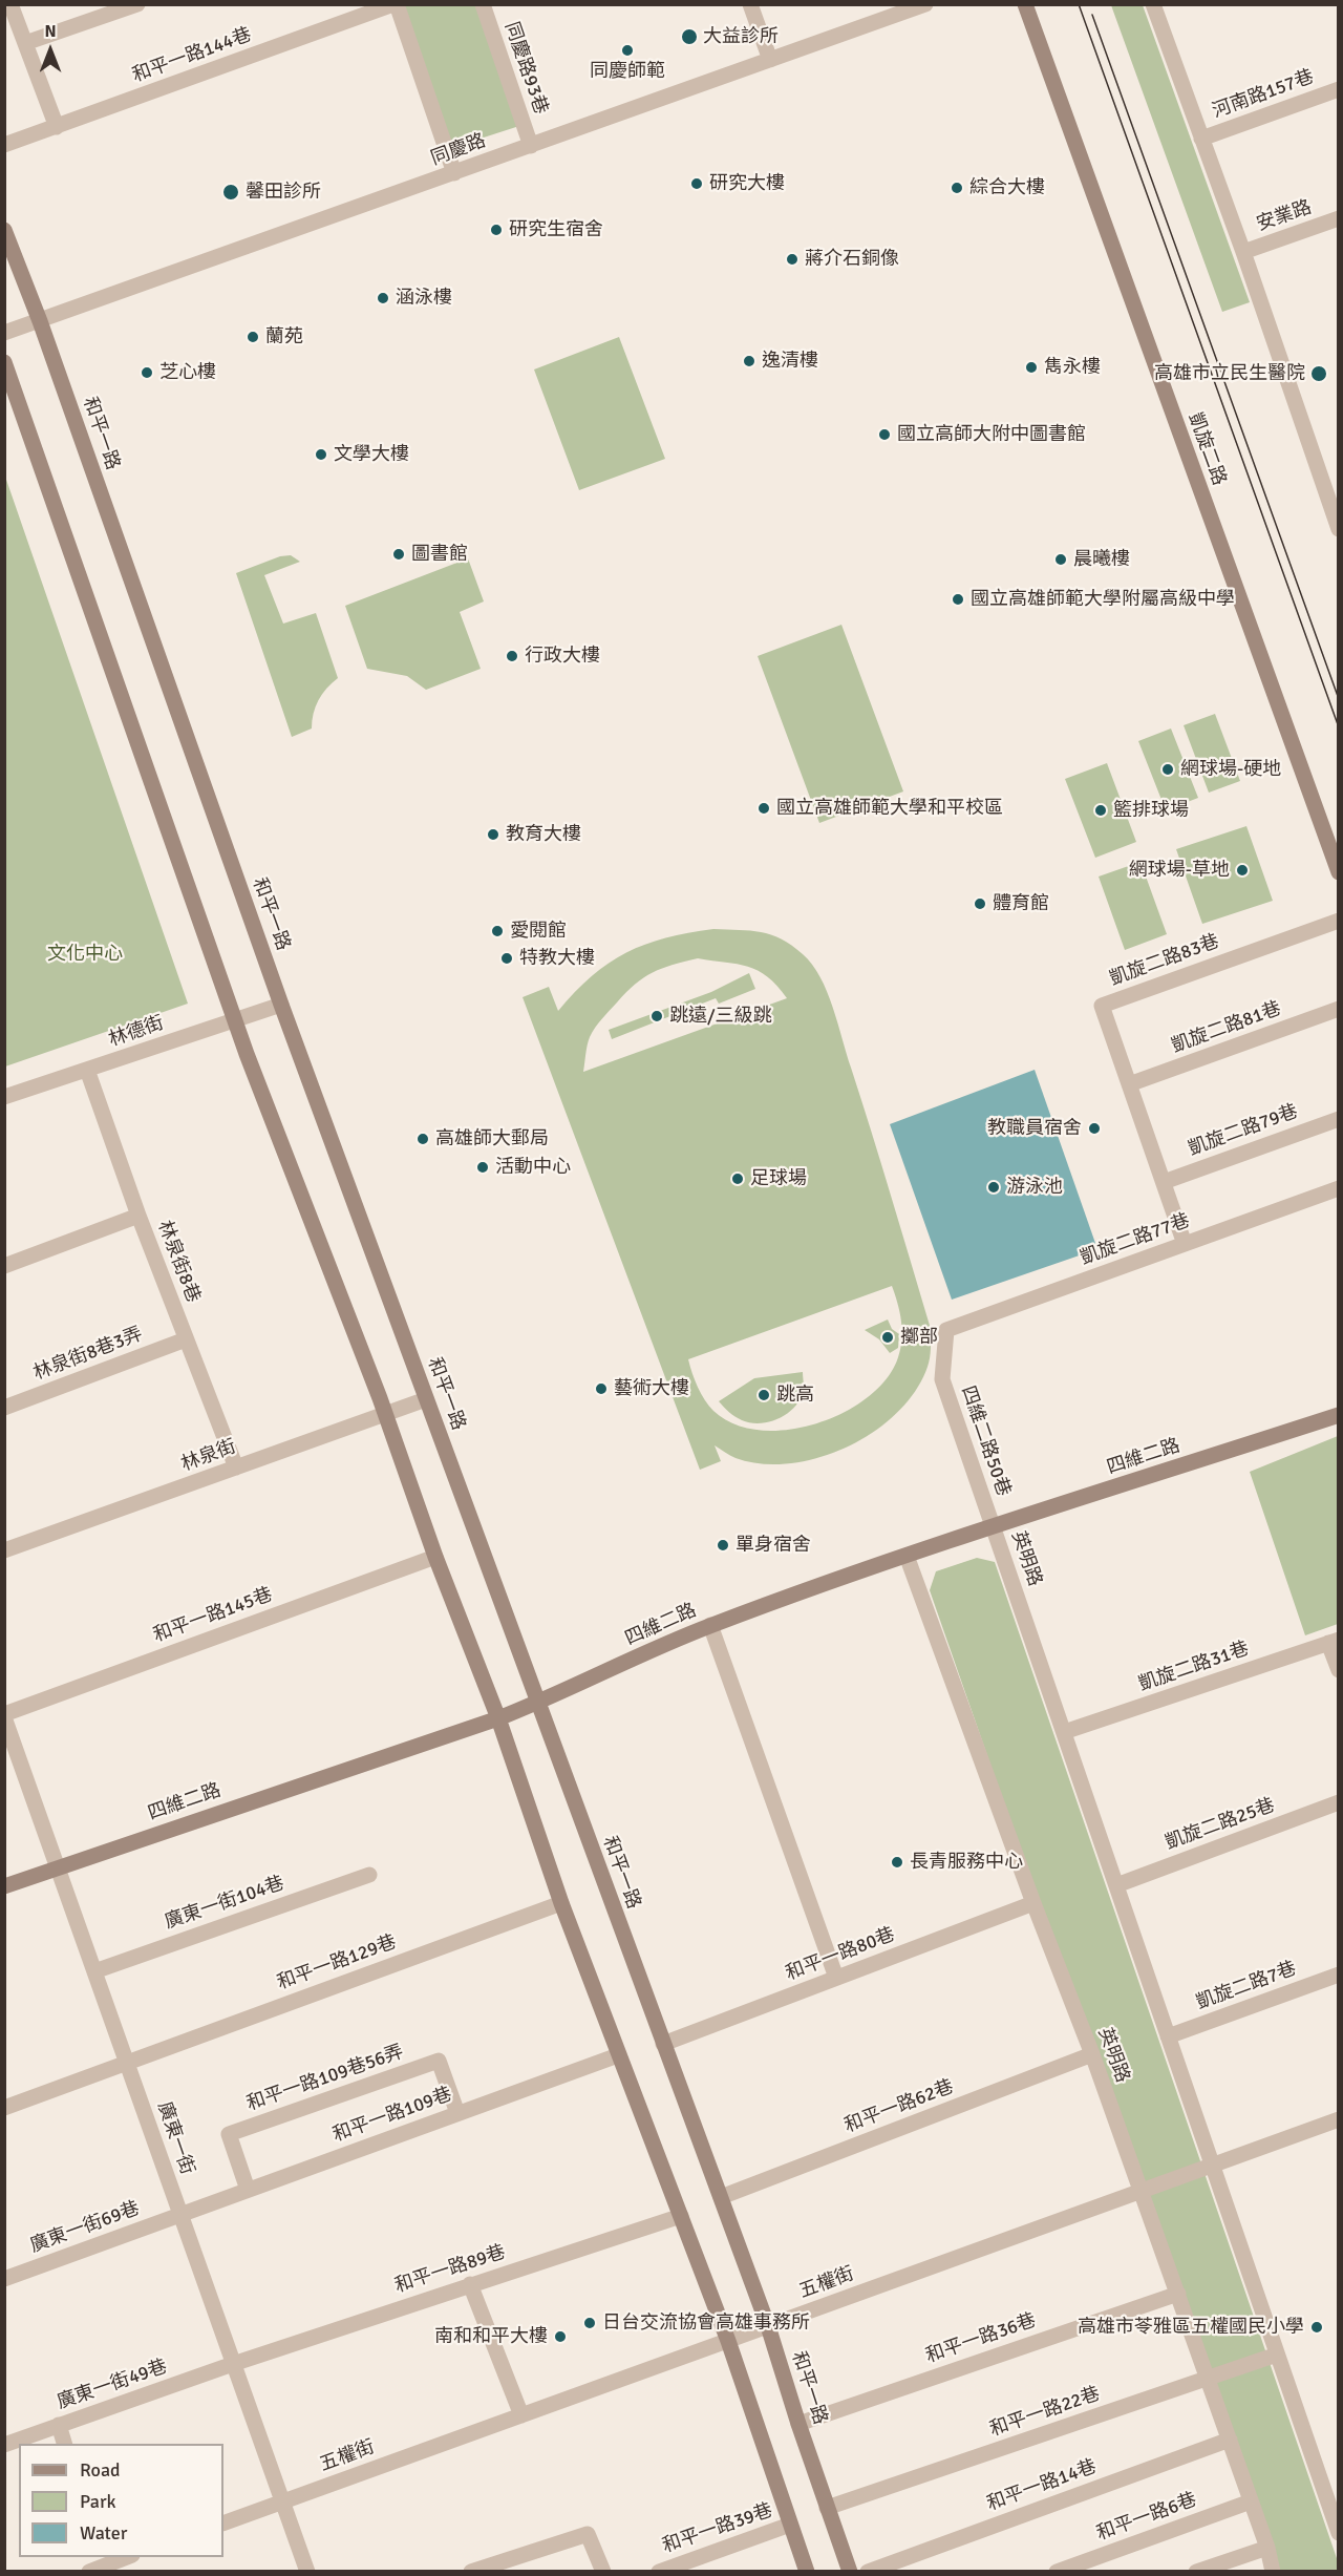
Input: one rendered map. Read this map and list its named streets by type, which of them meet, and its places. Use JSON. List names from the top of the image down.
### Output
{
  "streets": {
    "street": [
      "和平一路144巷",
      "同慶路93巷",
      "河南路157巷",
      "同慶路",
      "安業路",
      "和平一路",
      "凱旋二路",
      "凱旋二路83巷",
      "凱旋二路81巷",
      "林德街",
      "凱旋二路79巷",
      "凱旋二路77巷",
      "林泉街8巷",
      "林泉街8巷3弄",
      "四維二路50巷",
      "林泉街",
      "四維二路",
      "英明路",
      "和平一路145巷",
      "凱旋二路31巷",
      "凱旋二路25巷",
      "廣東一街104巷",
      "和平一路80巷",
      "和平一路129巷",
      "凱旋二路7巷",
      "和平一路109巷56弄",
      "和平一路62巷",
      "和平一路109巷",
      "廣東一街",
      "廣東一街69巷",
      "和平一路89巷",
      "五權街",
      "和平一路36巷",
      "廣東一街49巷",
      "和平一路22巷",
      "和平一路14巷",
      "和平一路6巷",
      "和平一路39巷"
    ]
  },
  "crossings": [
    ["同慶路93巷", "同慶路"],
    ["同慶路", "和平一路"],
    ["和平一路", "林德街"],
    ["和平一路", "林泉街"],
    ["和平一路", "四維二路"],
    ["和平一路", "和平一路80巷"],
    ["和平一路", "和平一路62巷"],
    ["和平一路", "五權街"],
    ["和平一路", "和平一路36巷"],
    ["和平一路", "和平一路22巷"],
    ["凱旋二路83巷", "凱旋二路81巷"],
    ["凱旋二路83巷", "凱旋二路79巷"],
    ["凱旋二路83巷", "凱旋二路77巷"],
    ["林德街", "林泉街8巷"],
    ["凱旋二路77巷", "四維二路50巷"],
    ["林泉街8巷", "林泉街8巷3弄"],
    ["林泉街8巷", "林泉街"],
    ["四維二路50巷", "四維二路"],
    ["四維二路50巷", "英明路"],
    ["四維二路", "英明路"],
    ["四維二路", "廣東一街"],
    ["英明路", "凱旋二路31巷"],
    ["英明路", "凱旋二路25巷"],
    ["英明路", "和平一路80巷"],
    ["英明路", "凱旋二路7巷"],
    ["英明路", "和平一路62巷"],
    ["英明路", "五權街"],
    ["英明路", "和平一路36巷"],
    ["英明路", "和平一路22巷"],
    ["英明路", "和平一路14巷"],
    ["英明路", "和平一路6巷"],
    ["和平一路145巷", "廣東一街"],
    ["廣東一街104巷", "廣東一街"],
    ["和平一路129巷", "廣東一街"],
    ["和平一路109巷56弄", "和平一路109巷"],
    ["和平一路109巷", "廣東一街"],
    ["和平一路109巷", "廣東一街69巷"],
    ["廣東一街", "廣東一街69巷"],
    ["廣東一街", "和平一路89巷"],
    ["廣東一街", "五權街"],
    ["廣東一街", "廣東一街49巷"],
    ["和平一路89巷", "廣東一街49巷"]
  ],
  "parks": ["文化中心"],
  "places": [
    "大益診所",
    "同慶師範",
    "研究大樓",
    "綜合大樓",
    "馨田診所",
    "研究生宿舍",
    "蔣介石銅像",
    "涵泳樓",
    "蘭苑",
    "逸清樓",
    "雋永樓",
    "芝心樓",
    "高雄市立民生醫院",
    "國立高師大附中圖書館",
    "文學大樓",
    "圖書館",
    "晨曦樓",
    "國立高雄師範大學附屬高級中學",
    "行政大樓",
    "網球場-硬地",
    "國立高雄師範大學和平校區",
    "籃排球場",
    "教育大樓",
    "網球場-草地",
    "體育館",
    "愛閱館",
    "特教大樓",
    "跳遠/三級跳",
    "教職員宿舍",
    "高雄師大郵局",
    "活動中心",
    "足球場",
    "游泳池",
    "擲部",
    "藝術大樓",
    "跳高",
    "單身宿舍",
    "長青服務中心",
    "日台交流協會高雄事務所",
    "高雄市苓雅區五權國民小學",
    "南和和平大樓"
  ],
  "legend": ["Road", "Park", "Water"],
  "north": "top"
}
